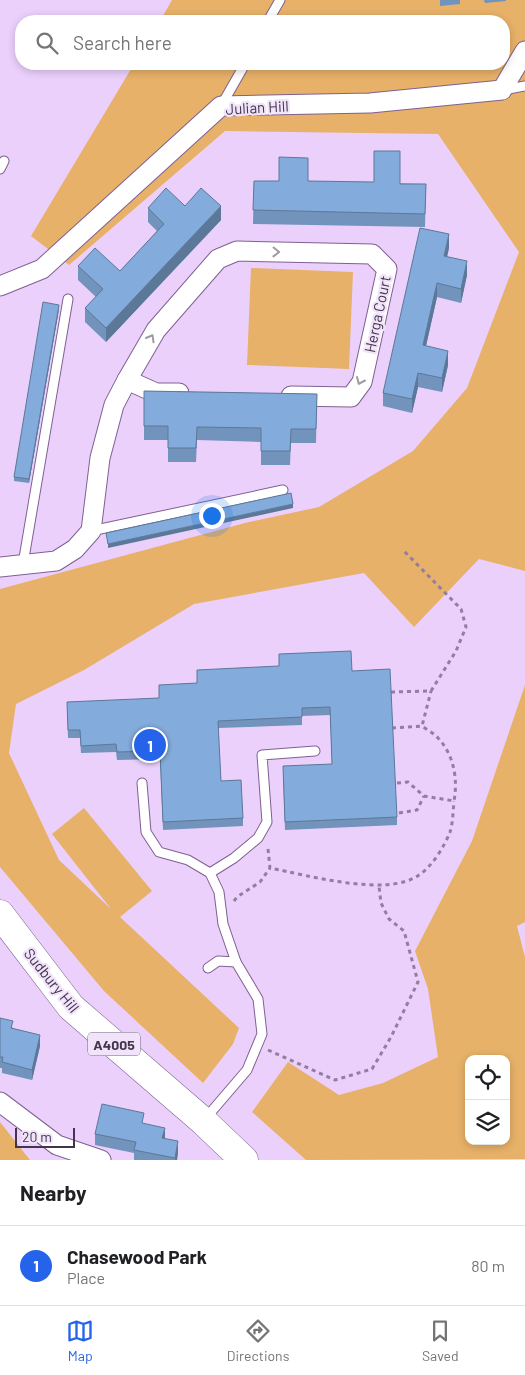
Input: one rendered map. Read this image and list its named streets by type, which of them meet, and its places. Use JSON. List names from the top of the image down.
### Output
{
  "streets": {
    "main road": ["Sudbury Hill", "A4005"],
    "street": ["Julian Hill", "Herga Court"]
  },
  "scale_bar": "20 m",
  "page": {
    "search": "Search here",
    "pins": "1",
    "scale": "20 m",
    "heading": "Nearby",
    "list": [
      {
        "mark": "1",
        "name": "Chasewood Park",
        "note": "Place",
        "value": "80 m"
      }
    ],
    "nav": ["Map", "Directions", "Saved"]
  }
}
